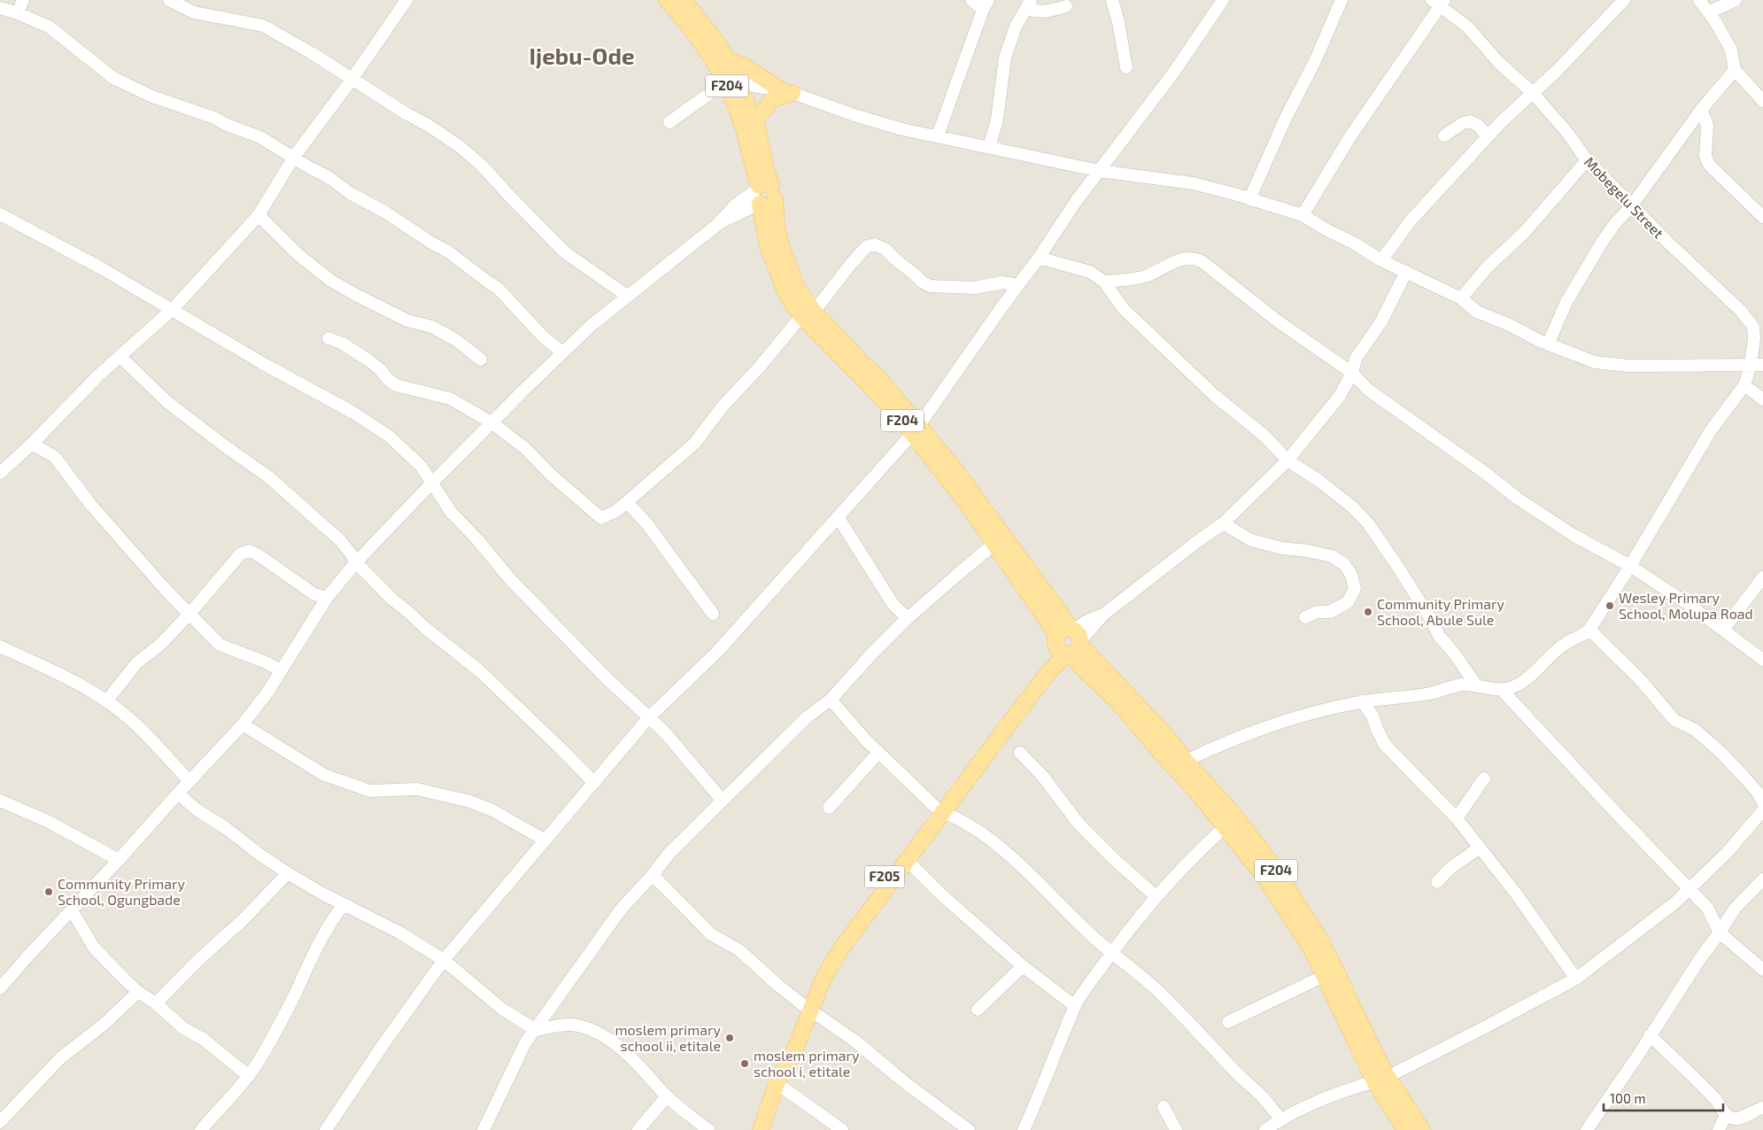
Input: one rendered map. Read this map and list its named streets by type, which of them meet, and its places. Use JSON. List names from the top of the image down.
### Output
{
  "streets": {
    "main road": ["F204", "F205"],
    "street": ["Mobegelu Street"]
  },
  "crossings": [
    ["F204", "F205"]
  ],
  "districts": ["Ijebu-Ode"],
  "places": [
    "Wesley Primary School, Molupa Road",
    "Community Primary School, Abule Sule",
    "Community Primary School, Ogungbade",
    "moslem primary school ii, etitale",
    "moslem primary school i, etitale"
  ],
  "scale_bar": "100 m"
}
